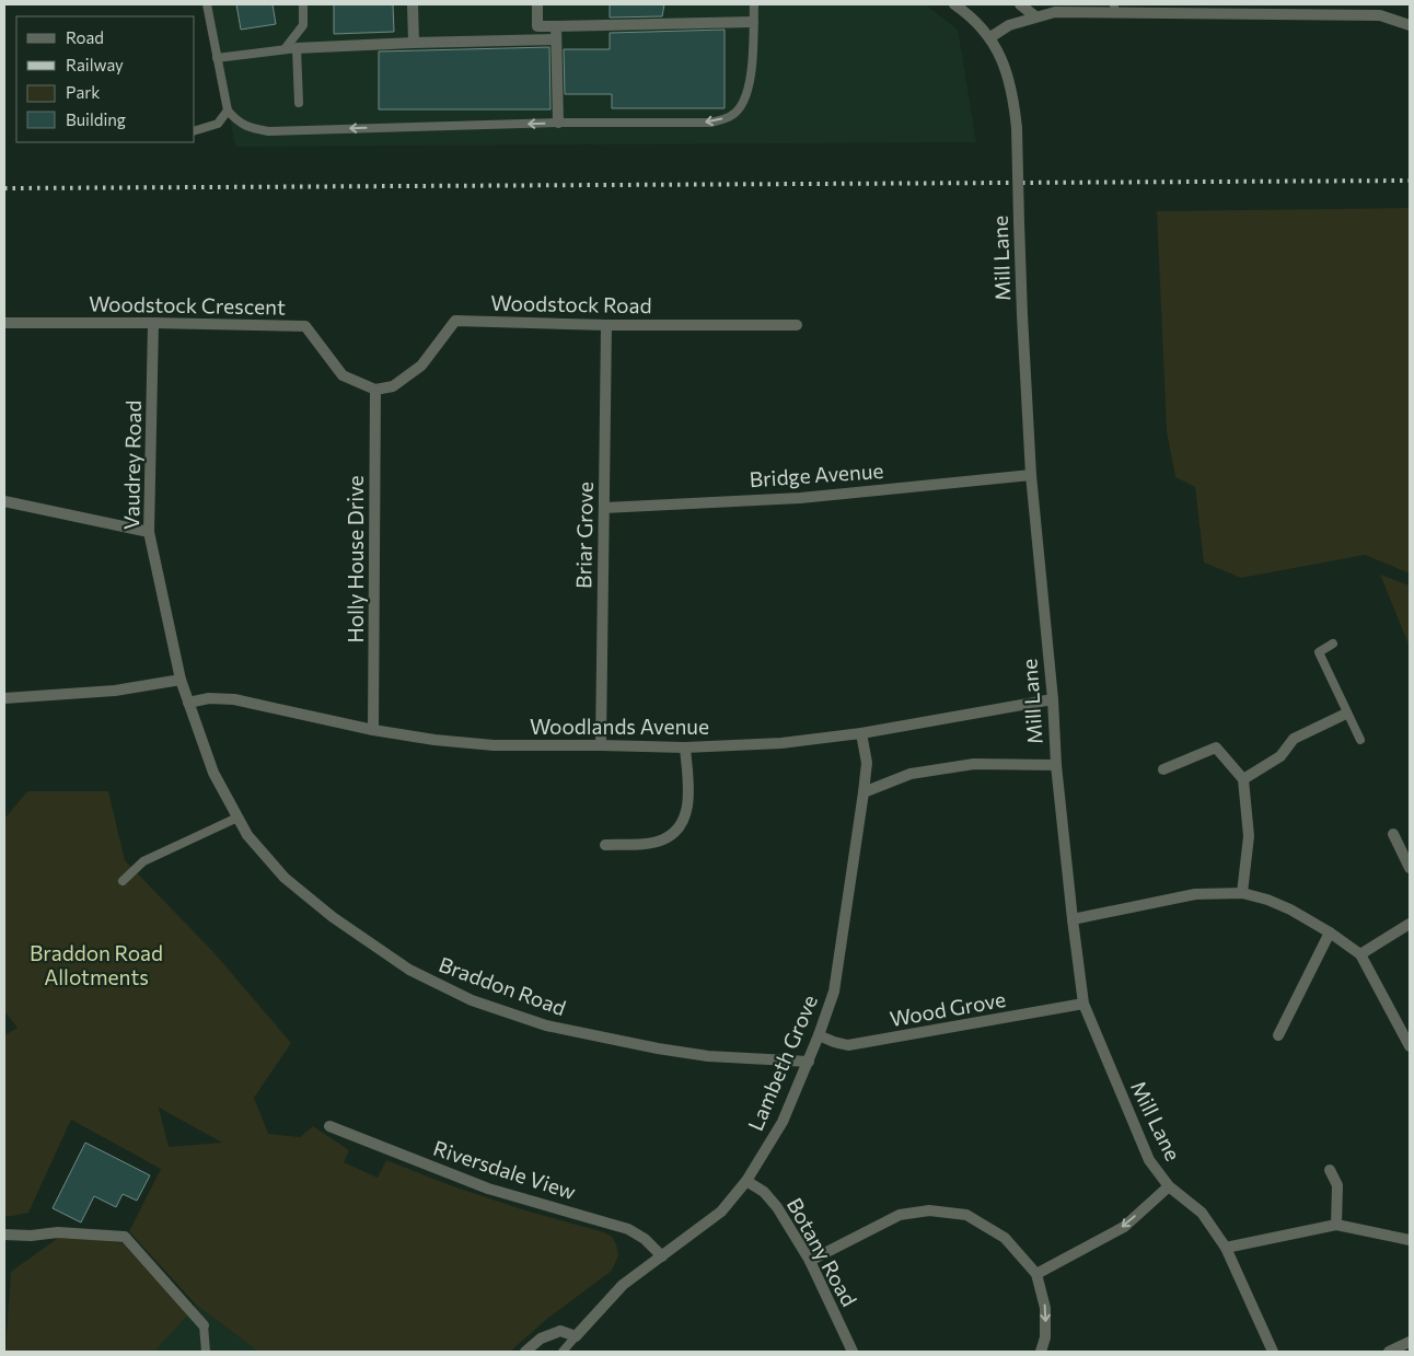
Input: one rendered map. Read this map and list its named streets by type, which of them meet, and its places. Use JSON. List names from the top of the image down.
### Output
{
  "streets": {
    "street": [
      "Mill Lane",
      "Woodstock Road",
      "Woodstock Crescent",
      "Vaudrey Road",
      "Bridge Avenue",
      "Briar Grove",
      "Holly House Drive",
      "Woodlands Avenue",
      "Braddon Road",
      "Wood Grove",
      "Lambeth Grove",
      "Riversdale View",
      "Botany Road"
    ]
  },
  "crossings": [
    ["Mill Lane", "Bridge Avenue"],
    ["Mill Lane", "Woodlands Avenue"],
    ["Mill Lane", "Wood Grove"],
    ["Woodstock Road", "Woodstock Crescent"],
    ["Woodstock Road", "Briar Grove"],
    ["Woodstock Road", "Holly House Drive"],
    ["Woodstock Crescent", "Vaudrey Road"],
    ["Woodstock Crescent", "Holly House Drive"],
    ["Vaudrey Road", "Woodlands Avenue"],
    ["Vaudrey Road", "Braddon Road"],
    ["Bridge Avenue", "Briar Grove"],
    ["Briar Grove", "Woodlands Avenue"],
    ["Holly House Drive", "Woodlands Avenue"],
    ["Woodlands Avenue", "Braddon Road"],
    ["Woodlands Avenue", "Lambeth Grove"],
    ["Braddon Road", "Lambeth Grove"],
    ["Wood Grove", "Lambeth Grove"],
    ["Lambeth Grove", "Riversdale View"],
    ["Lambeth Grove", "Botany Road"]
  ],
  "parks": ["Braddon Road Allotments"],
  "legend": [
    "Road",
    "Railway",
    "Park",
    "Building"
  ]
}
